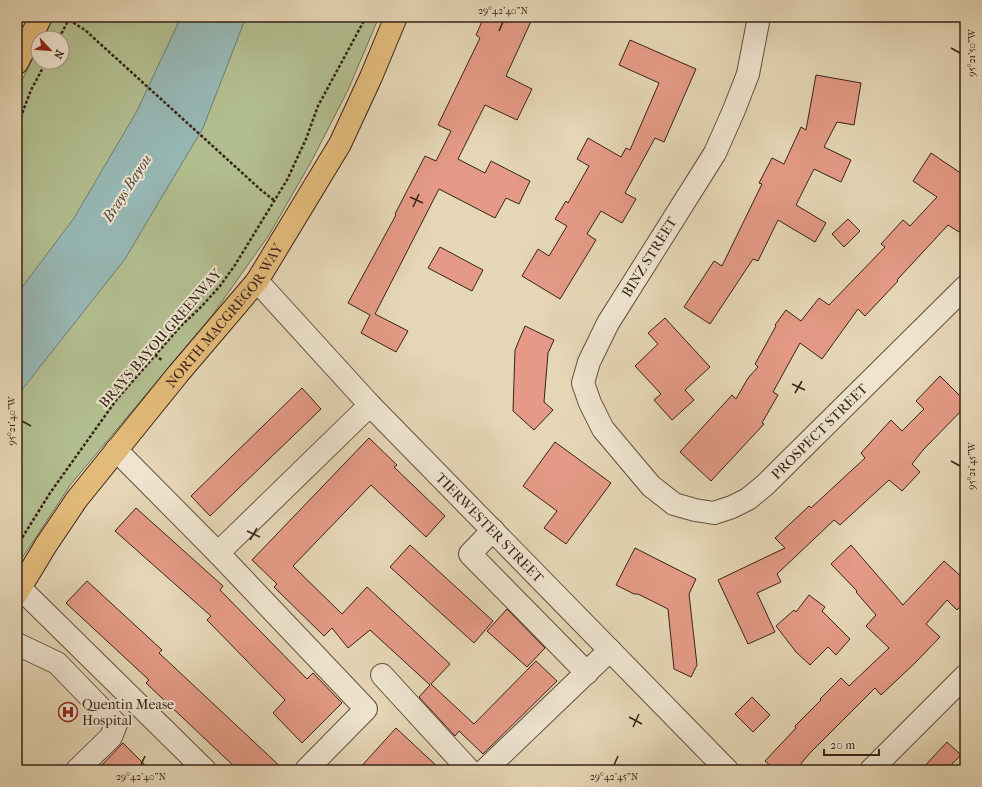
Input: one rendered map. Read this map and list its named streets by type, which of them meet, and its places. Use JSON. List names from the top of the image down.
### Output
{
  "streets": {
    "main road": ["NORTH MACGREGOR WAY"],
    "street": ["BINZ STREET", "PROSPECT STREET", "TIERWESTER STREET"],
    "path": ["BRAYS BAYOU GREENWAY"]
  },
  "crossings": [
    ["BINZ STREET", "PROSPECT STREET"],
    ["NORTH MACGREGOR WAY", "TIERWESTER STREET"]
  ],
  "water": ["Brays Bayou"],
  "places": {
    "hospital": ["Quentin Mease Hospital"]
  },
  "scale_bar": "20 m",
  "north": "bottom right",
  "coordinates": [
    "29°42'40\"N",
    "95°21'50\"W",
    "95°21'40\"W",
    "95°21'45\"W",
    "29°42'45\"N"
  ]
}
